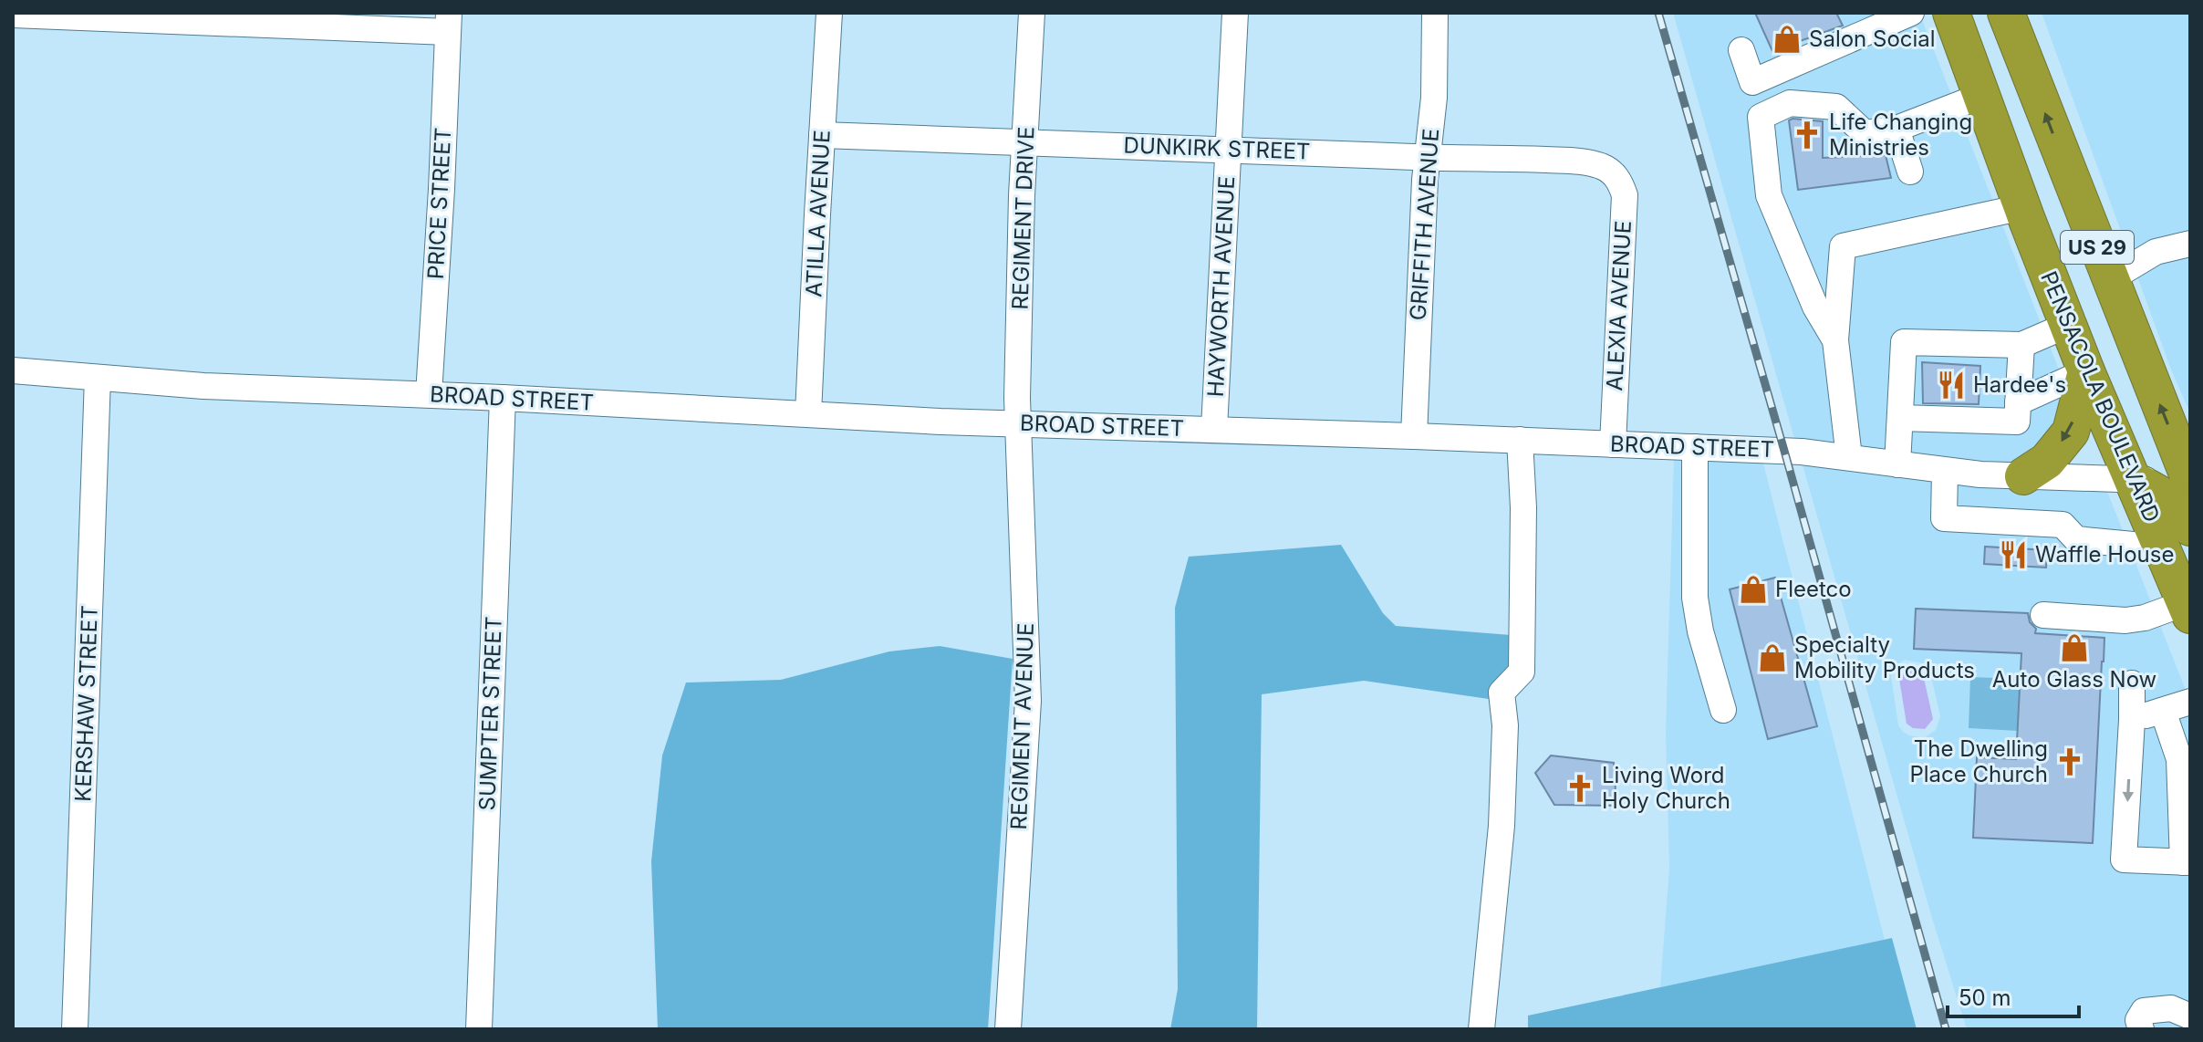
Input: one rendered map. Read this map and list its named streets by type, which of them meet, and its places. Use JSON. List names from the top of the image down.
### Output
{
  "streets": {
    "highway": ["US 29", "PENSACOLA BOULEVARD"],
    "street": [
      "DUNKIRK STREET",
      "PRICE STREET",
      "ATILLA AVENUE",
      "REGIMENT DRIVE",
      "GRIFFITH AVENUE",
      "HAYWORTH AVENUE",
      "ALEXIA AVENUE",
      "BROAD STREET",
      "KERSHAW STREET",
      "SUMPTER STREET",
      "REGIMENT AVENUE"
    ]
  },
  "crossings": [
    ["DUNKIRK STREET", "ATILLA AVENUE"],
    ["DUNKIRK STREET", "REGIMENT DRIVE"],
    ["DUNKIRK STREET", "GRIFFITH AVENUE"],
    ["DUNKIRK STREET", "HAYWORTH AVENUE"],
    ["DUNKIRK STREET", "ALEXIA AVENUE"],
    ["PRICE STREET", "BROAD STREET"],
    ["ATILLA AVENUE", "BROAD STREET"],
    ["REGIMENT DRIVE", "BROAD STREET"],
    ["REGIMENT DRIVE", "REGIMENT AVENUE"],
    ["GRIFFITH AVENUE", "BROAD STREET"],
    ["US 29", "BROAD STREET"],
    ["HAYWORTH AVENUE", "BROAD STREET"],
    ["ALEXIA AVENUE", "BROAD STREET"],
    ["PENSACOLA BOULEVARD", "BROAD STREET"],
    ["BROAD STREET", "KERSHAW STREET"],
    ["BROAD STREET", "SUMPTER STREET"],
    ["BROAD STREET", "REGIMENT AVENUE"]
  ],
  "places": {
    "shop": [
      "Salon Social",
      "Fleetco",
      "Auto Glass Now",
      "Specialty Mobility Products"
    ],
    "church": ["Life Changing Ministries", "The Dwelling Place Church", "Living Word Holy Church"],
    "restaurant": ["Hardee's", "Waffle House"]
  },
  "scale_bar": "50 m"
}
